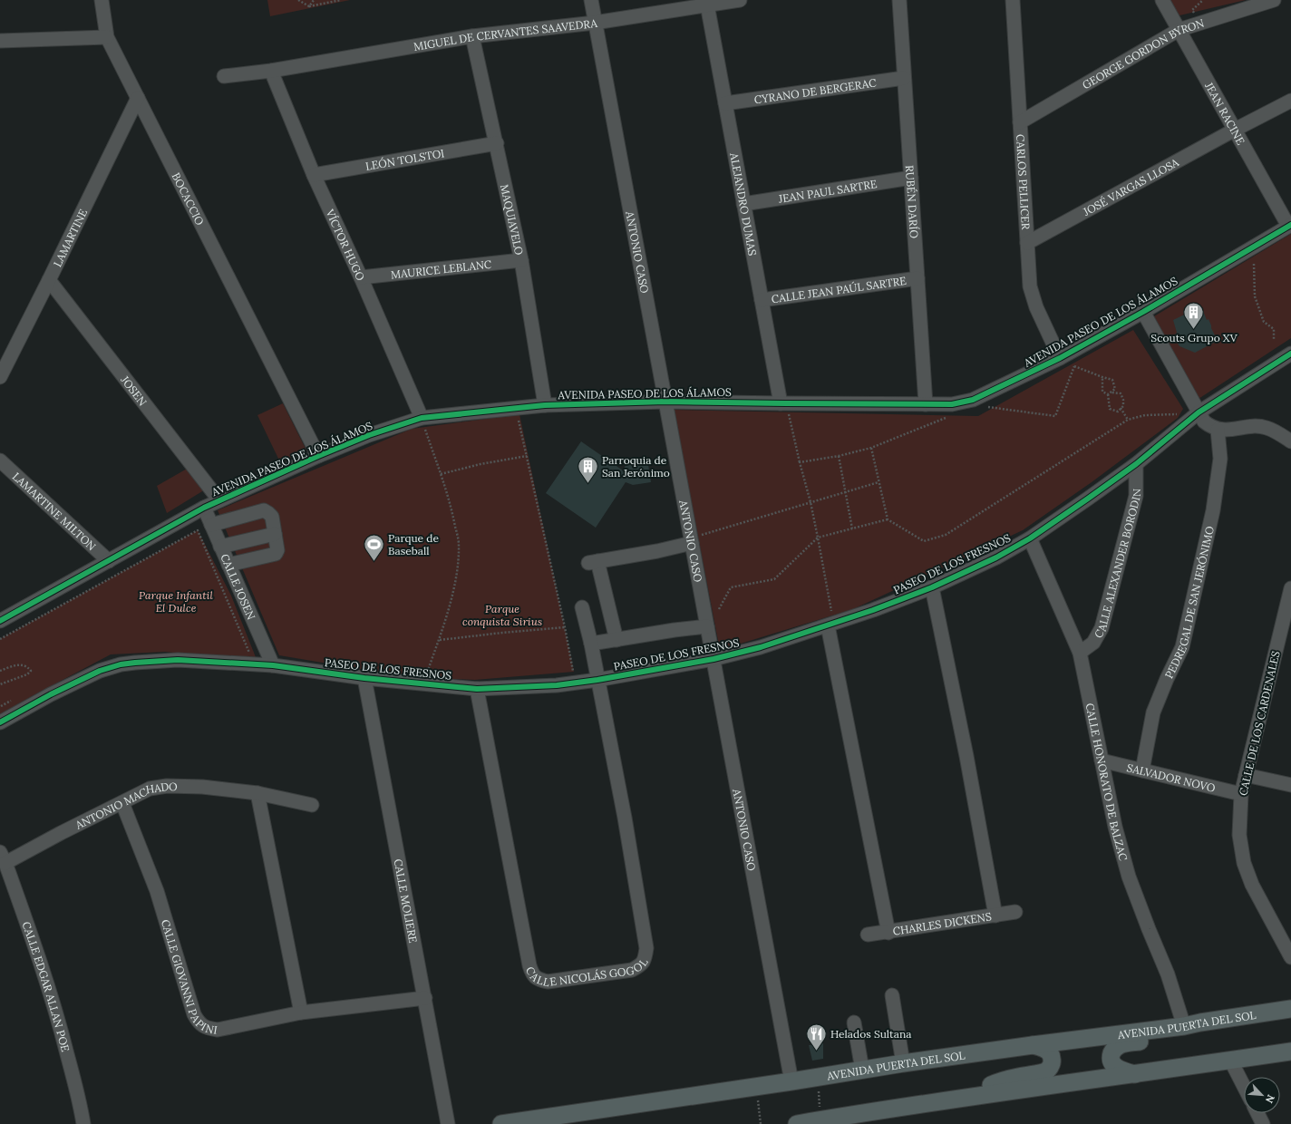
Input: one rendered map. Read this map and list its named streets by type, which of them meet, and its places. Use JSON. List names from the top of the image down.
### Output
{
  "streets": {
    "main road": ["AVENIDA PUERTA DEL SOL"],
    "street": [
      "MIGUEL DE CERVANTES SAAVEDRA",
      "GEORGE GORDON BYRON",
      "CYRANO DE BERGERAC",
      "JEAN RACINE",
      "LEÓN TOLSTOI",
      "CARLOS PELLICER",
      "JOSÉ VARGAS LLOSA",
      "JEAN PAUL SARTRE",
      "BOCACCIO",
      "RUBÉN DARÍO",
      "ALEJANDRO DUMAS",
      "MAQUIAVELO",
      "LAMARTINE",
      "VÍCTOR HUGO",
      "ANTONIO CASO",
      "MAURICE LEBLANC",
      "CALLE JEAN PAÚL SARTRE",
      "AVENIDA PASEO DE LOS ÁLAMOS",
      "JOSEN",
      "LAMARTINE MILTON",
      "CALLE ALEXANDER BORODIN",
      "PASEO DE LOS FRESNOS",
      "CALLE JOSEN",
      "PEDREGAL DE SAN JERÓNIMO",
      "CALLE DE LOS CARDENALES",
      "SALVADOR NOVO",
      "CALLE HONORATO DE BALZAC",
      "ANTONIO MACHADO",
      "CALLE MOLIERE",
      "CHARLES DICKENS",
      "CALLE NICOLÁS GOGOL",
      "CALLE GIOVANNI PAPINI",
      "CALLE EDGAR ALLAN POE"
    ]
  },
  "crossings": [
    ["MIGUEL DE CERVANTES SAAVEDRA", "ALEJANDRO DUMAS"],
    ["MIGUEL DE CERVANTES SAAVEDRA", "MAQUIAVELO"],
    ["MIGUEL DE CERVANTES SAAVEDRA", "VÍCTOR HUGO"],
    ["MIGUEL DE CERVANTES SAAVEDRA", "ANTONIO CASO"],
    ["GEORGE GORDON BYRON", "JEAN RACINE"],
    ["GEORGE GORDON BYRON", "CARLOS PELLICER"],
    ["CYRANO DE BERGERAC", "RUBÉN DARÍO"],
    ["CYRANO DE BERGERAC", "ALEJANDRO DUMAS"],
    ["JEAN RACINE", "JOSÉ VARGAS LLOSA"],
    ["JEAN RACINE", "AVENIDA PASEO DE LOS ÁLAMOS"],
    ["LEÓN TOLSTOI", "MAQUIAVELO"],
    ["LEÓN TOLSTOI", "VÍCTOR HUGO"],
    ["CARLOS PELLICER", "JOSÉ VARGAS LLOSA"],
    ["CARLOS PELLICER", "AVENIDA PASEO DE LOS ÁLAMOS"],
    ["JEAN PAUL SARTRE", "RUBÉN DARÍO"],
    ["JEAN PAUL SARTRE", "ALEJANDRO DUMAS"],
    ["BOCACCIO", "LAMARTINE"],
    ["BOCACCIO", "AVENIDA PASEO DE LOS ÁLAMOS"],
    ["RUBÉN DARÍO", "CALLE JEAN PAÚL SARTRE"],
    ["RUBÉN DARÍO", "AVENIDA PASEO DE LOS ÁLAMOS"],
    ["ALEJANDRO DUMAS", "CALLE JEAN PAÚL SARTRE"],
    ["ALEJANDRO DUMAS", "AVENIDA PASEO DE LOS ÁLAMOS"],
    ["MAQUIAVELO", "MAURICE LEBLANC"],
    ["MAQUIAVELO", "AVENIDA PASEO DE LOS ÁLAMOS"],
    ["LAMARTINE", "JOSEN"],
    ["VÍCTOR HUGO", "MAURICE LEBLANC"],
    ["VÍCTOR HUGO", "AVENIDA PASEO DE LOS ÁLAMOS"],
    ["ANTONIO CASO", "AVENIDA PASEO DE LOS ÁLAMOS"],
    ["ANTONIO CASO", "PASEO DE LOS FRESNOS"],
    ["ANTONIO CASO", "AVENIDA PUERTA DEL SOL"],
    ["AVENIDA PASEO DE LOS ÁLAMOS", "JOSEN"],
    ["AVENIDA PASEO DE LOS ÁLAMOS", "LAMARTINE MILTON"],
    ["AVENIDA PASEO DE LOS ÁLAMOS", "CALLE JOSEN"],
    ["CALLE ALEXANDER BORODIN", "PASEO DE LOS FRESNOS"],
    ["CALLE ALEXANDER BORODIN", "CALLE HONORATO DE BALZAC"],
    ["PASEO DE LOS FRESNOS", "CALLE JOSEN"],
    ["PASEO DE LOS FRESNOS", "CALLE HONORATO DE BALZAC"],
    ["PASEO DE LOS FRESNOS", "CALLE MOLIERE"],
    ["PASEO DE LOS FRESNOS", "CHARLES DICKENS"],
    ["PASEO DE LOS FRESNOS", "CALLE NICOLÁS GOGOL"],
    ["PEDREGAL DE SAN JERÓNIMO", "SALVADOR NOVO"],
    ["CALLE DE LOS CARDENALES", "SALVADOR NOVO"],
    ["SALVADOR NOVO", "CALLE HONORATO DE BALZAC"],
    ["CALLE HONORATO DE BALZAC", "AVENIDA PUERTA DEL SOL"],
    ["ANTONIO MACHADO", "CALLE GIOVANNI PAPINI"],
    ["ANTONIO MACHADO", "CALLE EDGAR ALLAN POE"],
    ["CALLE MOLIERE", "CALLE GIOVANNI PAPINI"]
  ],
  "parks": ["Parque Infantil El Dulce", "Parque conquista Sirius"],
  "places": {
    "building": ["Scouts Grupo XV", "Parroquia de San Jerónimo"],
    "sports": ["Parque de Baseball"],
    "restaurant": ["Helados Sultana"]
  },
  "north": "bottom right"
}
